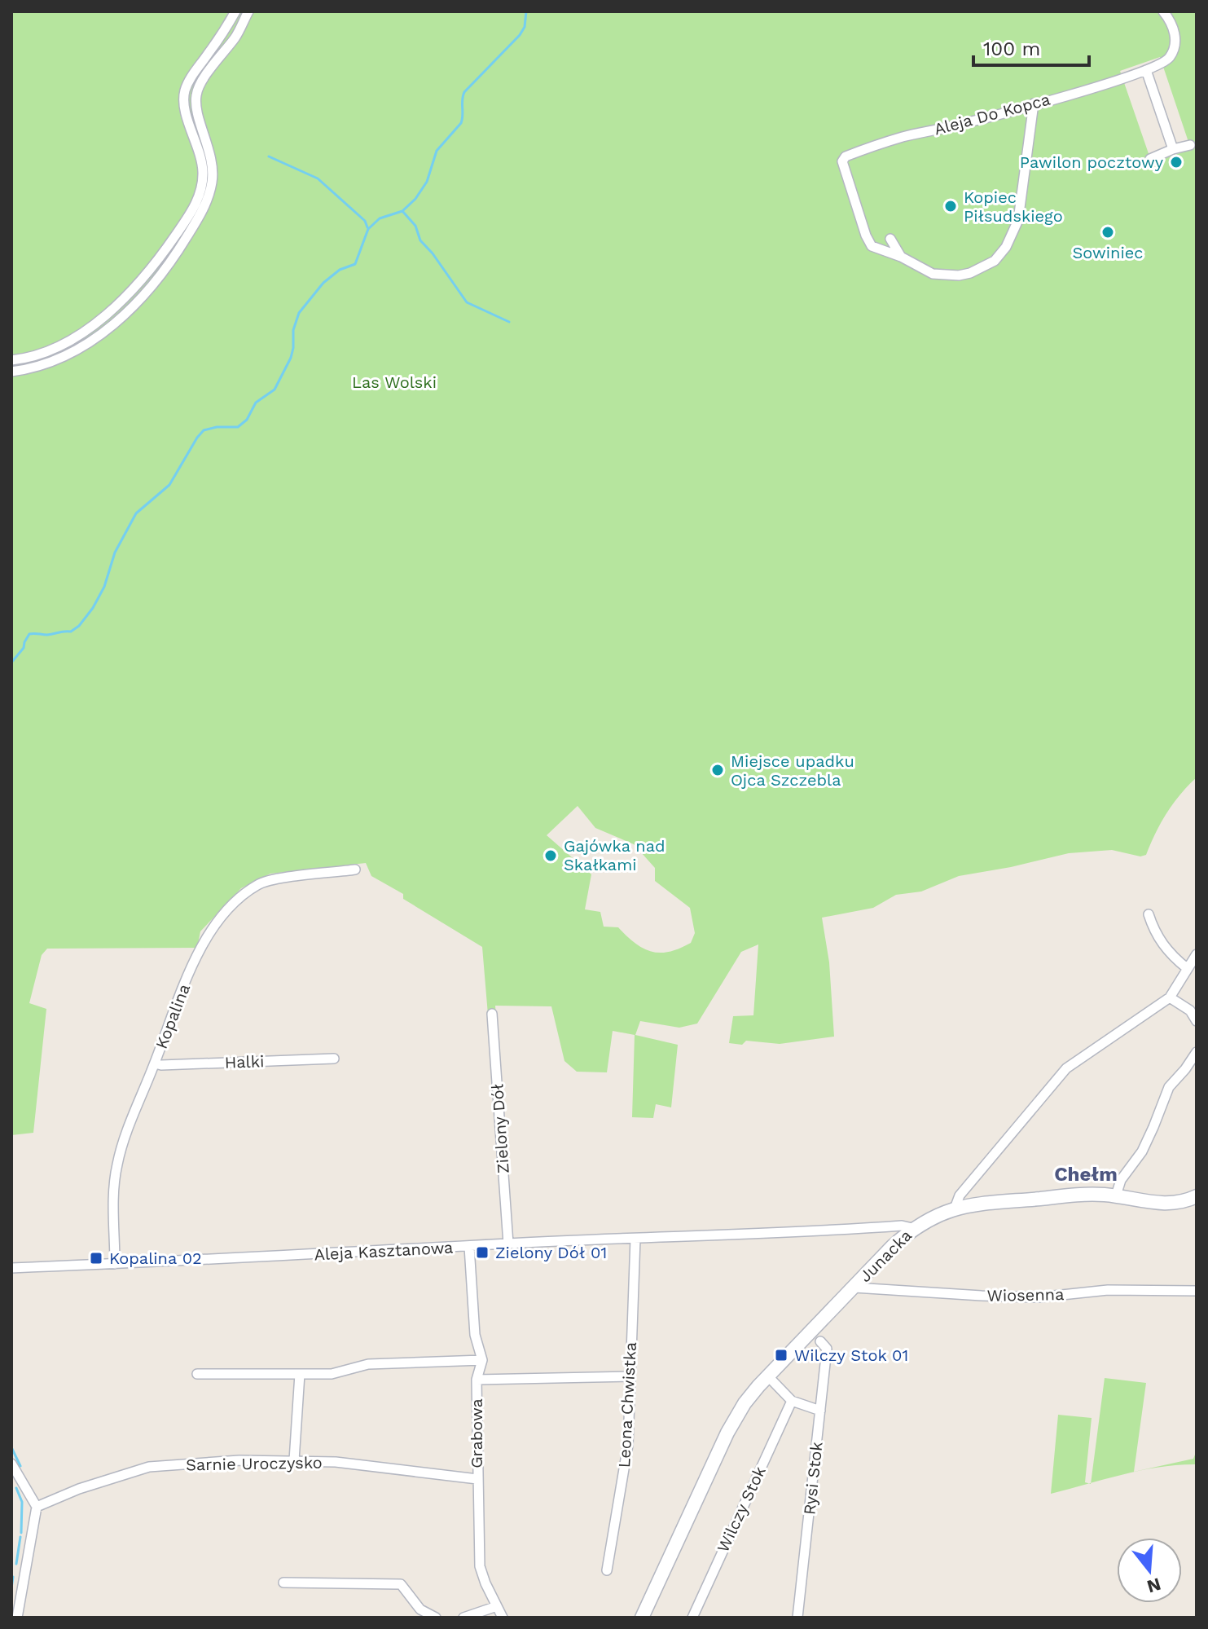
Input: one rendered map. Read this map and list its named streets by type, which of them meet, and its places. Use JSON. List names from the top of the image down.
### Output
{
  "streets": {
    "street": [
      "Aleja Do Kopca",
      "Kopalina",
      "Halki",
      "Zielony Dół",
      "Aleja Kasztanowa",
      "Junacka",
      "Wiosenna",
      "Leona Chwistka",
      "Grabowa",
      "Sarnie Uroczysko",
      "Rysi Stok",
      "Wilczy Stok"
    ]
  },
  "crossings": [
    ["Kopalina", "Halki"],
    ["Kopalina", "Aleja Kasztanowa"],
    ["Zielony Dół", "Aleja Kasztanowa"],
    ["Aleja Kasztanowa", "Junacka"],
    ["Aleja Kasztanowa", "Leona Chwistka"],
    ["Junacka", "Wiosenna"],
    ["Grabowa", "Sarnie Uroczysko"]
  ],
  "districts": ["Chełm"],
  "parks": ["Las Wolski"],
  "places": {
    "other": [
      "Pawilon pocztowy",
      "Kopiec Piłsudskiego",
      "Sowiniec",
      "Miejsce upadku Ojca Szczebla",
      "Gajówka nad Skałkami"
    ],
    "transit": ["Zielony Dół 01", "Kopalina 02", "Wilczy Stok 01"]
  },
  "scale_bar": "100 m",
  "north": "bottom"
}
